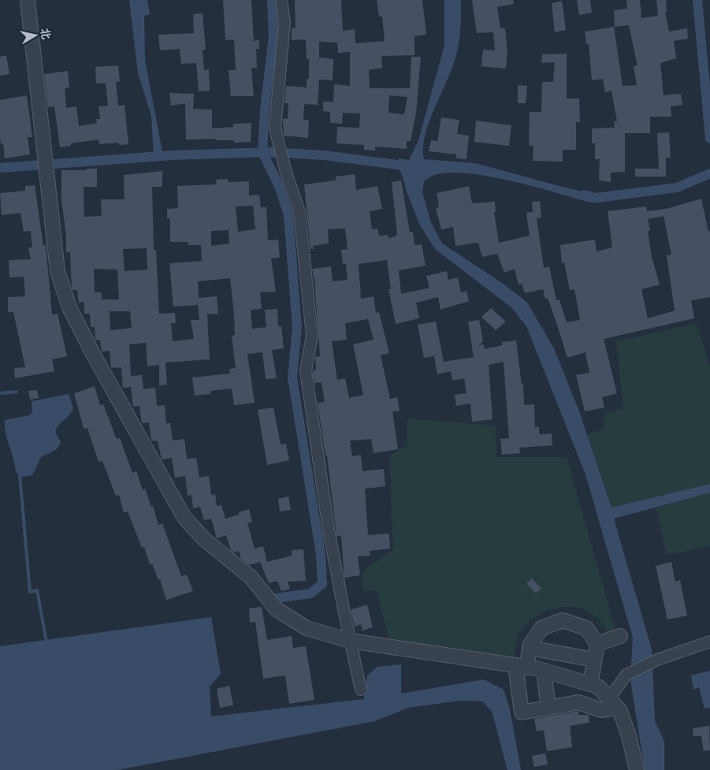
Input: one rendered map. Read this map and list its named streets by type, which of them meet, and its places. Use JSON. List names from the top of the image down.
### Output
{
  "north": "right"
}
